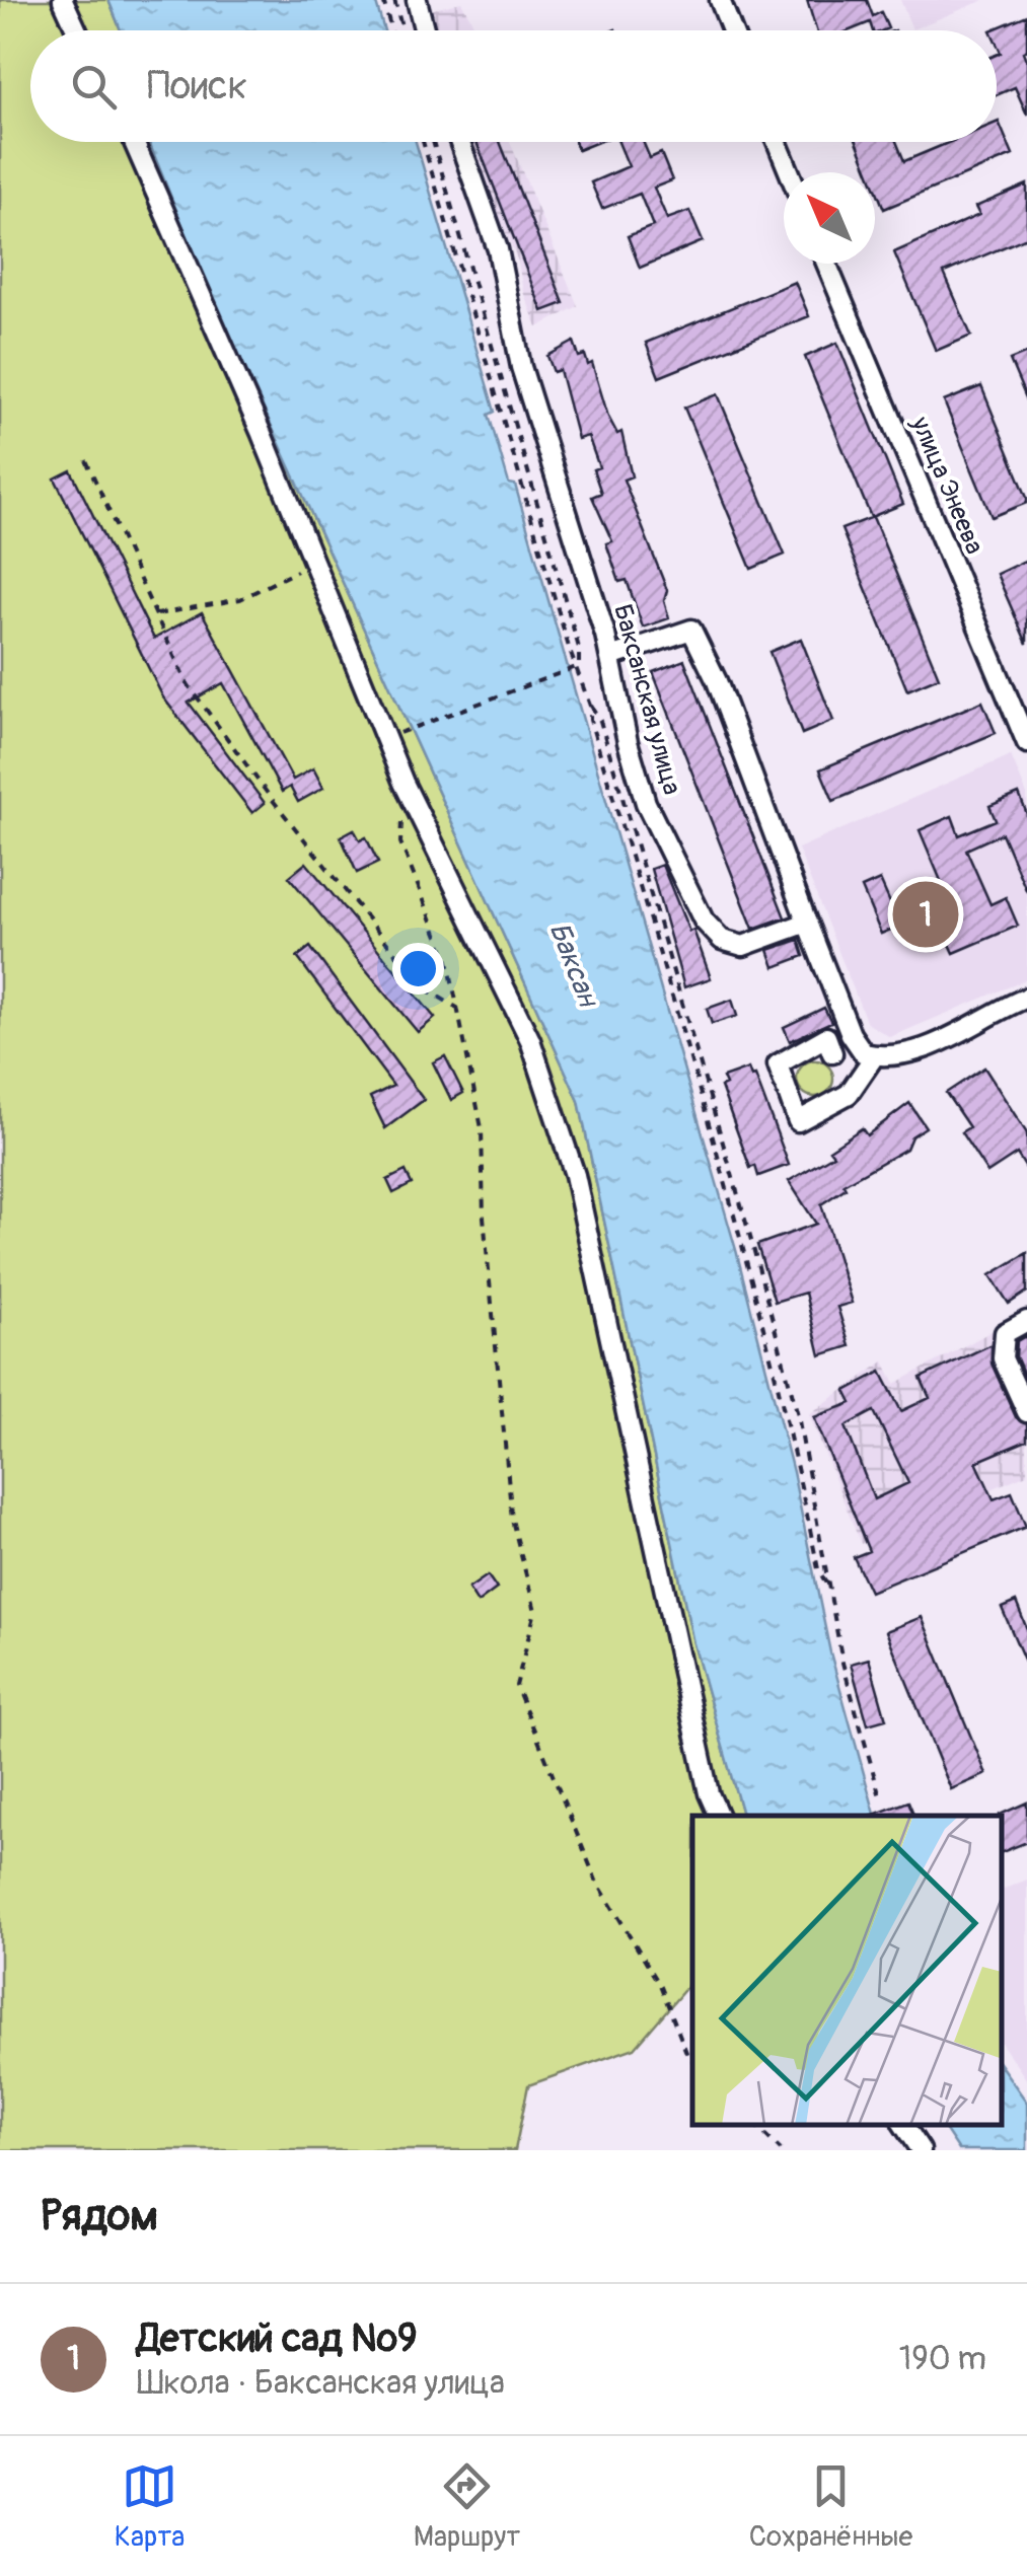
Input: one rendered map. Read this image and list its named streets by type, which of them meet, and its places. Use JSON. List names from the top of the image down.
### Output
{
  "streets": {
    "street": ["улица Энеева", "Баксанская улица"]
  },
  "water": ["Баксан"],
  "north": "top left",
  "page": {
    "search": "Поиск",
    "pins": "1",
    "heading": "Рядом",
    "list": [
      {
        "mark": "1",
        "name": "Детский сад №9",
        "note": "Школа · Баксанская улица",
        "value": "190 m"
      }
    ],
    "nav": ["Карта", "Маршрут", "Сохранённые"]
  }
}
